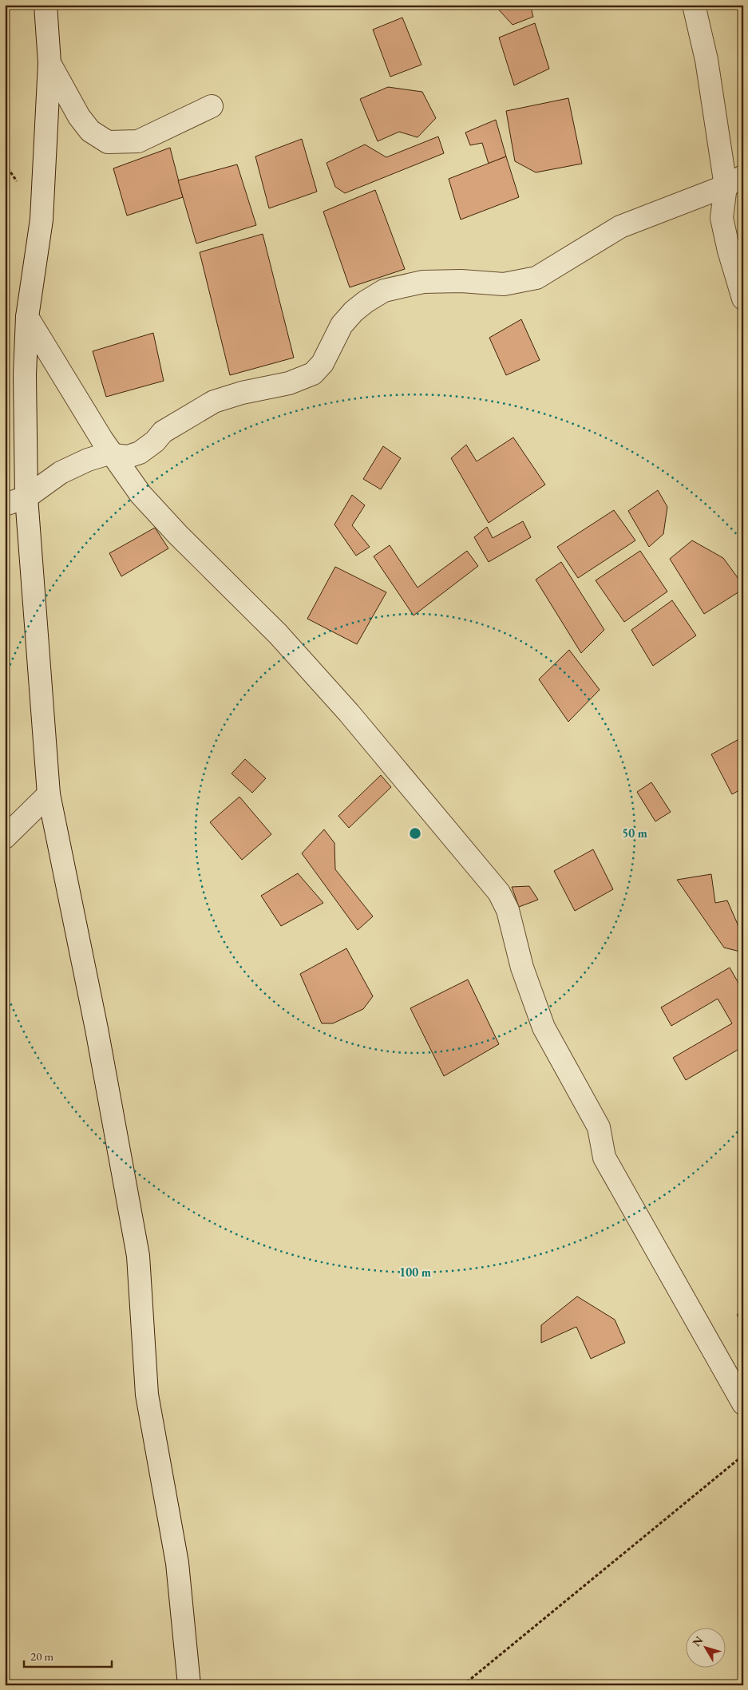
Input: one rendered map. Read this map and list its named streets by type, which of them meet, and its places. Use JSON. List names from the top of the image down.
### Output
{
  "scale_bar": "20 m",
  "north": "top left",
  "rings": ["50 m", "100 m"]
}
